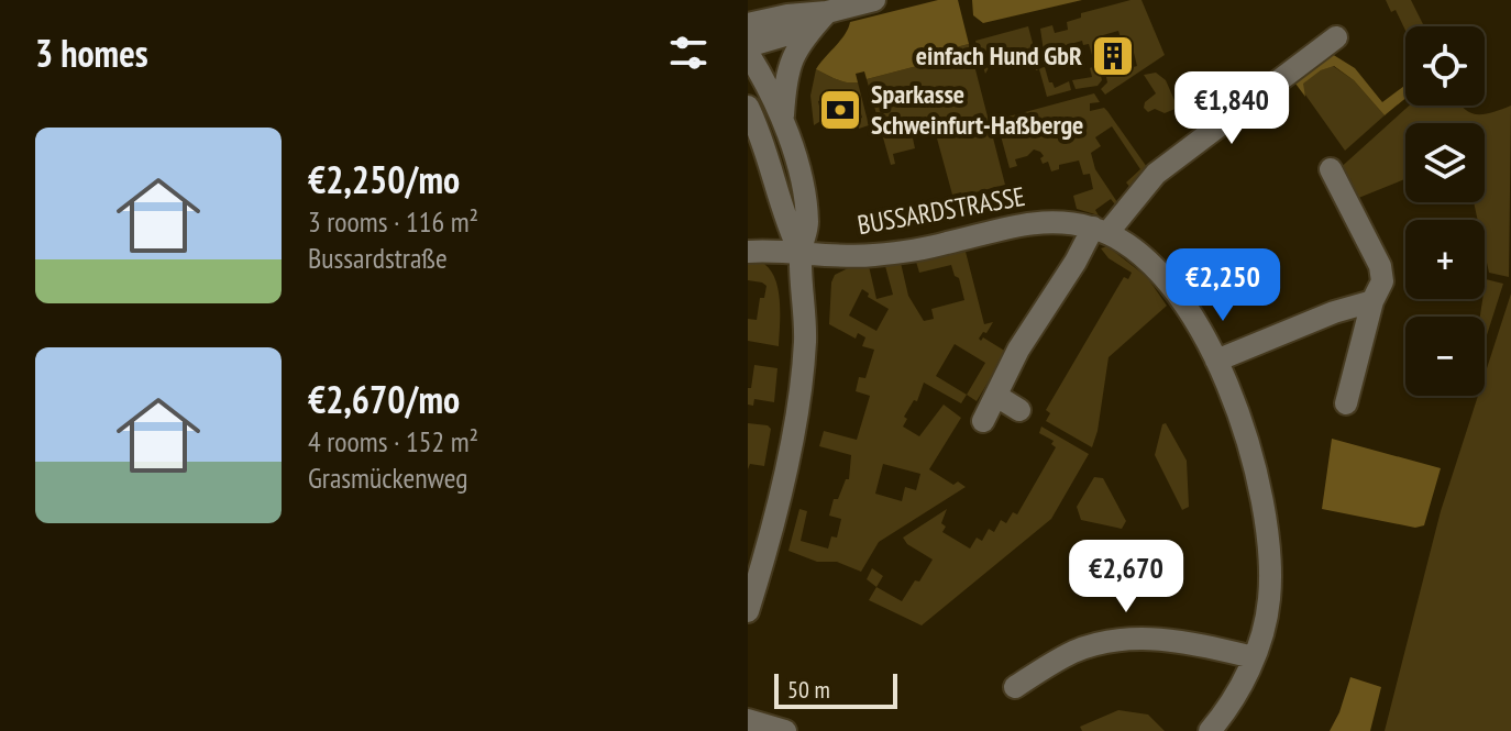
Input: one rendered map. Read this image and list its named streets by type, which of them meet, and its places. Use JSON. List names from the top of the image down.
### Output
{
  "streets": {
    "street": ["BUSSARDSTRASSE"]
  },
  "places": {
    "building": ["einfach Hund GbR"],
    "bank": ["Sparkasse Schweinfurt-Haßberge"]
  },
  "scale_bar": "50 m",
  "page": {
    "heading": "3 homes",
    "map_buttons": ["+", "−"],
    "price": ["€1,840", "€2,250", "€2,670"],
    "list": [
      {
        "name": "€2,250/mo",
        "note": "3 rooms · 116 m² · Bussardstraße"
      },
      {
        "name": "€2,670/mo",
        "note": "4 rooms · 152 m² · Grasmückenweg"
      }
    ],
    "scale": "50 m"
  }
}
